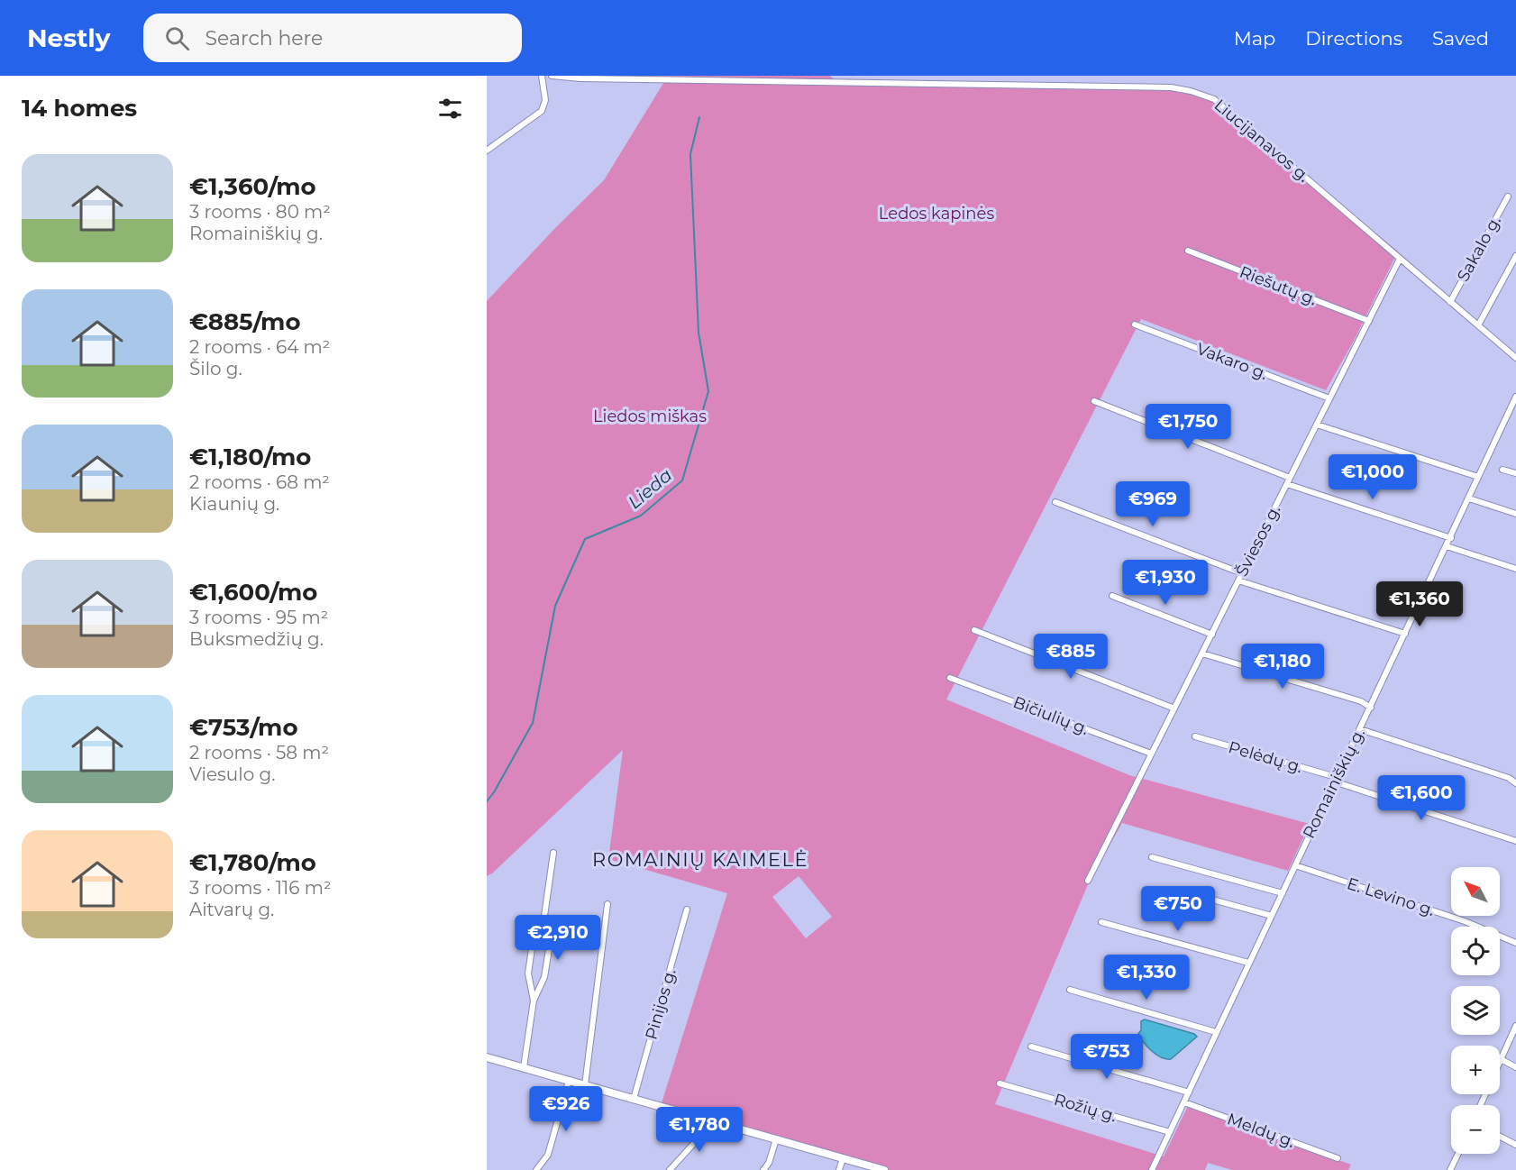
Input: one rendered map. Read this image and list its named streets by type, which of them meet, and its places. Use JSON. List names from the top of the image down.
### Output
{
  "streets": {
    "street": [
      "Liucijanavos g.",
      "Sakalo g.",
      "Riešutų g.",
      "Vakaro g.",
      "Šviesos g.",
      "Bičiulių g.",
      "Pelėdų g.",
      "Romainiškių g.",
      "E. Levino g.",
      "Pinijos g.",
      "Rožių g.",
      "Meldų g."
    ]
  },
  "crossings": [
    ["Liucijanavos g.", "Sakalo g."],
    ["Liucijanavos g.", "Šviesos g."],
    ["Riešutų g.", "Šviesos g."],
    ["Vakaro g.", "Šviesos g."],
    ["Šviesos g.", "Bičiulių g."],
    ["Pelėdų g.", "Romainiškių g."],
    ["Romainiškių g.", "E. Levino g."],
    ["Romainiškių g.", "Rožių g."],
    ["Romainiškių g.", "Meldų g."]
  ],
  "districts": ["ROMAINIŲ KAIMELĖ"],
  "water": ["Lieda"],
  "parks": ["Ledos kapinės", "Liedos miškas"],
  "north": "top left",
  "page": {
    "header": "Nestly",
    "search": "Search here",
    "nav": ["Map", "Directions", "Saved"],
    "heading": "14 homes",
    "list": [
      {
        "name": "€1,360/mo",
        "note": "3 rooms · 80 m² · Romainiškių g."
      },
      {
        "name": "€885/mo",
        "note": "2 rooms · 64 m² · Šilo g."
      },
      {
        "name": "€1,180/mo",
        "note": "2 rooms · 68 m² · Kiaunių g."
      },
      {
        "name": "€1,600/mo",
        "note": "3 rooms · 95 m² · Buksmedžių g."
      },
      {
        "name": "€753/mo",
        "note": "2 rooms · 58 m² · Viesulo g."
      },
      {
        "name": "€1,780/mo",
        "note": "3 rooms · 116 m² · Aitvarų g."
      }
    ],
    "price": [
      "€1,750",
      "€1,000",
      "€969",
      "€1,930",
      "€1,360",
      "€885",
      "€1,180",
      "€1,600",
      "€750",
      "€2,910",
      "€1,330",
      "€753",
      "€926",
      "€1,780"
    ],
    "map_buttons": ["+", "−"]
  }
}
